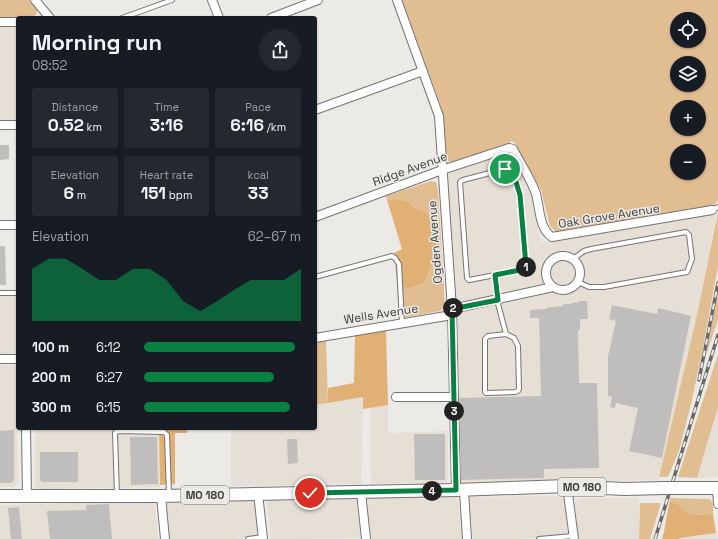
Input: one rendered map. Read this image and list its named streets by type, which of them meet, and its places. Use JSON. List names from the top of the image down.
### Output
{
  "streets": {
    "main road": ["MO 180"],
    "street": [
      "Ridge Avenue",
      "Oak Grove Avenue",
      "Ogden Avenue",
      "Wells Avenue"
    ]
  },
  "crossings": [
    ["Ridge Avenue", "Oak Grove Avenue"],
    ["Ridge Avenue", "Ogden Avenue"],
    ["Ogden Avenue", "Wells Avenue"],
    ["Ogden Avenue", "MO 180"]
  ],
  "page": {
    "map_buttons": ["+", "−"],
    "heading": ["Morning run", "08:52"],
    "stats": [
      ["Distance", "0.52 km"],
      ["Time", "3:16"],
      ["Pace", "6:16 /km"],
      ["Elevation", "6 m"],
      ["Heart rate", "151 bpm"],
      ["kcal", "33"]
    ],
    "chart": ["Elevation", "62–67 m"],
    "pins": [
      "1",
      "2",
      "3",
      "4"
    ],
    "list": [
      {
        "name": "100 m",
        "note": "6:12"
      },
      {
        "name": "200 m",
        "note": "6:27"
      },
      {
        "name": "300 m",
        "note": "6:15"
      }
    ]
  }
}
